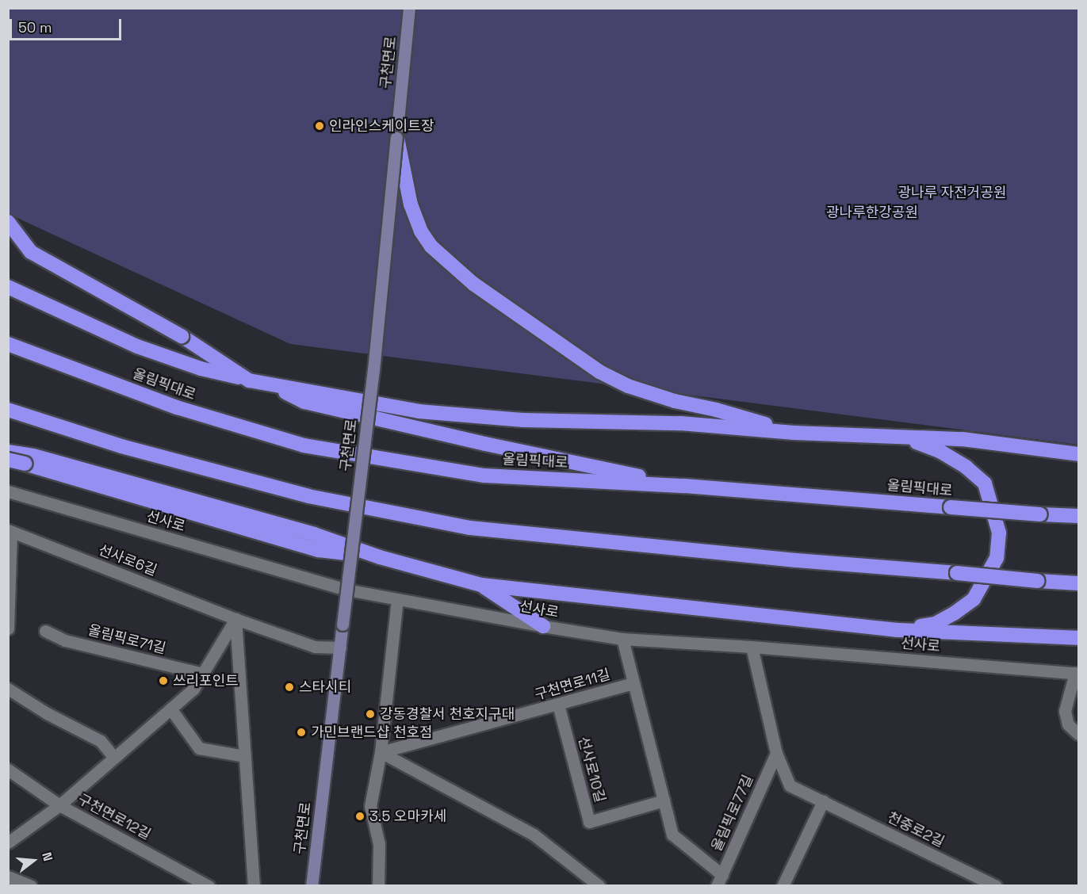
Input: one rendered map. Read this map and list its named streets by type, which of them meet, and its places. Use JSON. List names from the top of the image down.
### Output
{
  "streets": {
    "highway": ["올림픽대로"],
    "main road": ["구천면로"],
    "street": [
      "선사로",
      "선사로6길",
      "올림픽로71길",
      "구천면로11길",
      "선사로10길",
      "올림픽로77길",
      "구천면로12길",
      "천중로2길"
    ]
  },
  "crossings": [
    ["구천면로", "선사로6길"],
    ["선사로", "천중로2길"],
    ["구천면로11길", "선사로10길"],
    ["올림픽로77길", "천중로2길"]
  ],
  "parks": ["광나루 자전거공원", "광나루한강공원"],
  "places": [
    "인라인스케이트장",
    "쓰리포인트",
    "스타시티",
    "강동경찰서 천호지구대",
    "가민브랜드샵 천호점",
    "3.5 오마카세"
  ],
  "scale_bar": "50 m",
  "north": "right"
}
